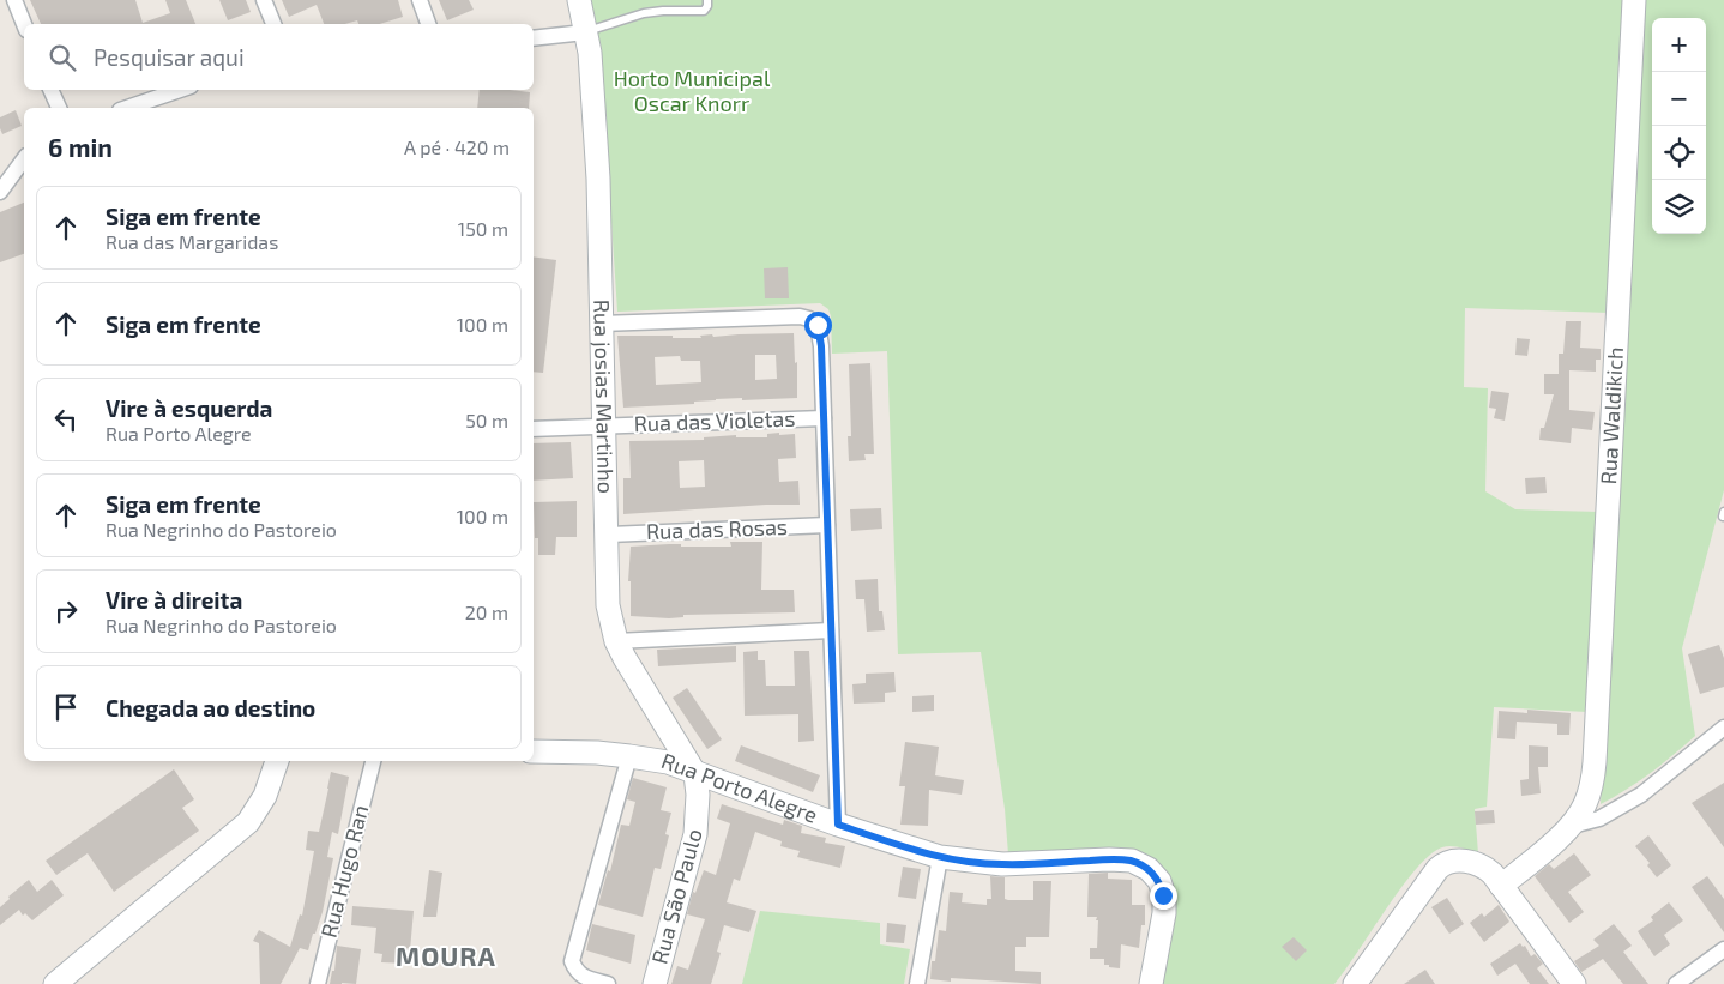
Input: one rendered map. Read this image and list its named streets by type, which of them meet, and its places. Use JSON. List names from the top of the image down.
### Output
{
  "streets": {
    "street": [
      "Rua josias Martinho",
      "Rua Waldikich",
      "Rua das Violetas",
      "Rua das Rosas",
      "Rua Porto Alegre",
      "Rua Hugo Ran",
      "Rua São Paulo"
    ]
  },
  "crossings": [
    ["Rua josias Martinho", "Rua das Violetas"],
    ["Rua josias Martinho", "Rua das Rosas"],
    ["Rua josias Martinho", "Rua Porto Alegre"],
    ["Rua josias Martinho", "Rua São Paulo"],
    ["Rua Porto Alegre", "Rua São Paulo"]
  ],
  "districts": ["MOURA"],
  "parks": ["Horto Municipal Oscar Knorr"],
  "page": {
    "map_buttons": ["+", "−"],
    "search": "Pesquisar aqui",
    "heading": ["6 min", "A pé · 420 m"],
    "list": [
      ["Siga em frente", "Rua das Margaridas", "150 m"],
      ["Siga em frente", "100 m"],
      ["Vire à esquerda", "Rua Porto Alegre", "50 m"],
      ["Siga em frente", "Rua Negrinho do Pastoreio", "100 m"],
      ["Vire à direita", "Rua Negrinho do Pastoreio", "20 m"],
      "Chegada ao destino"
    ]
  }
}
